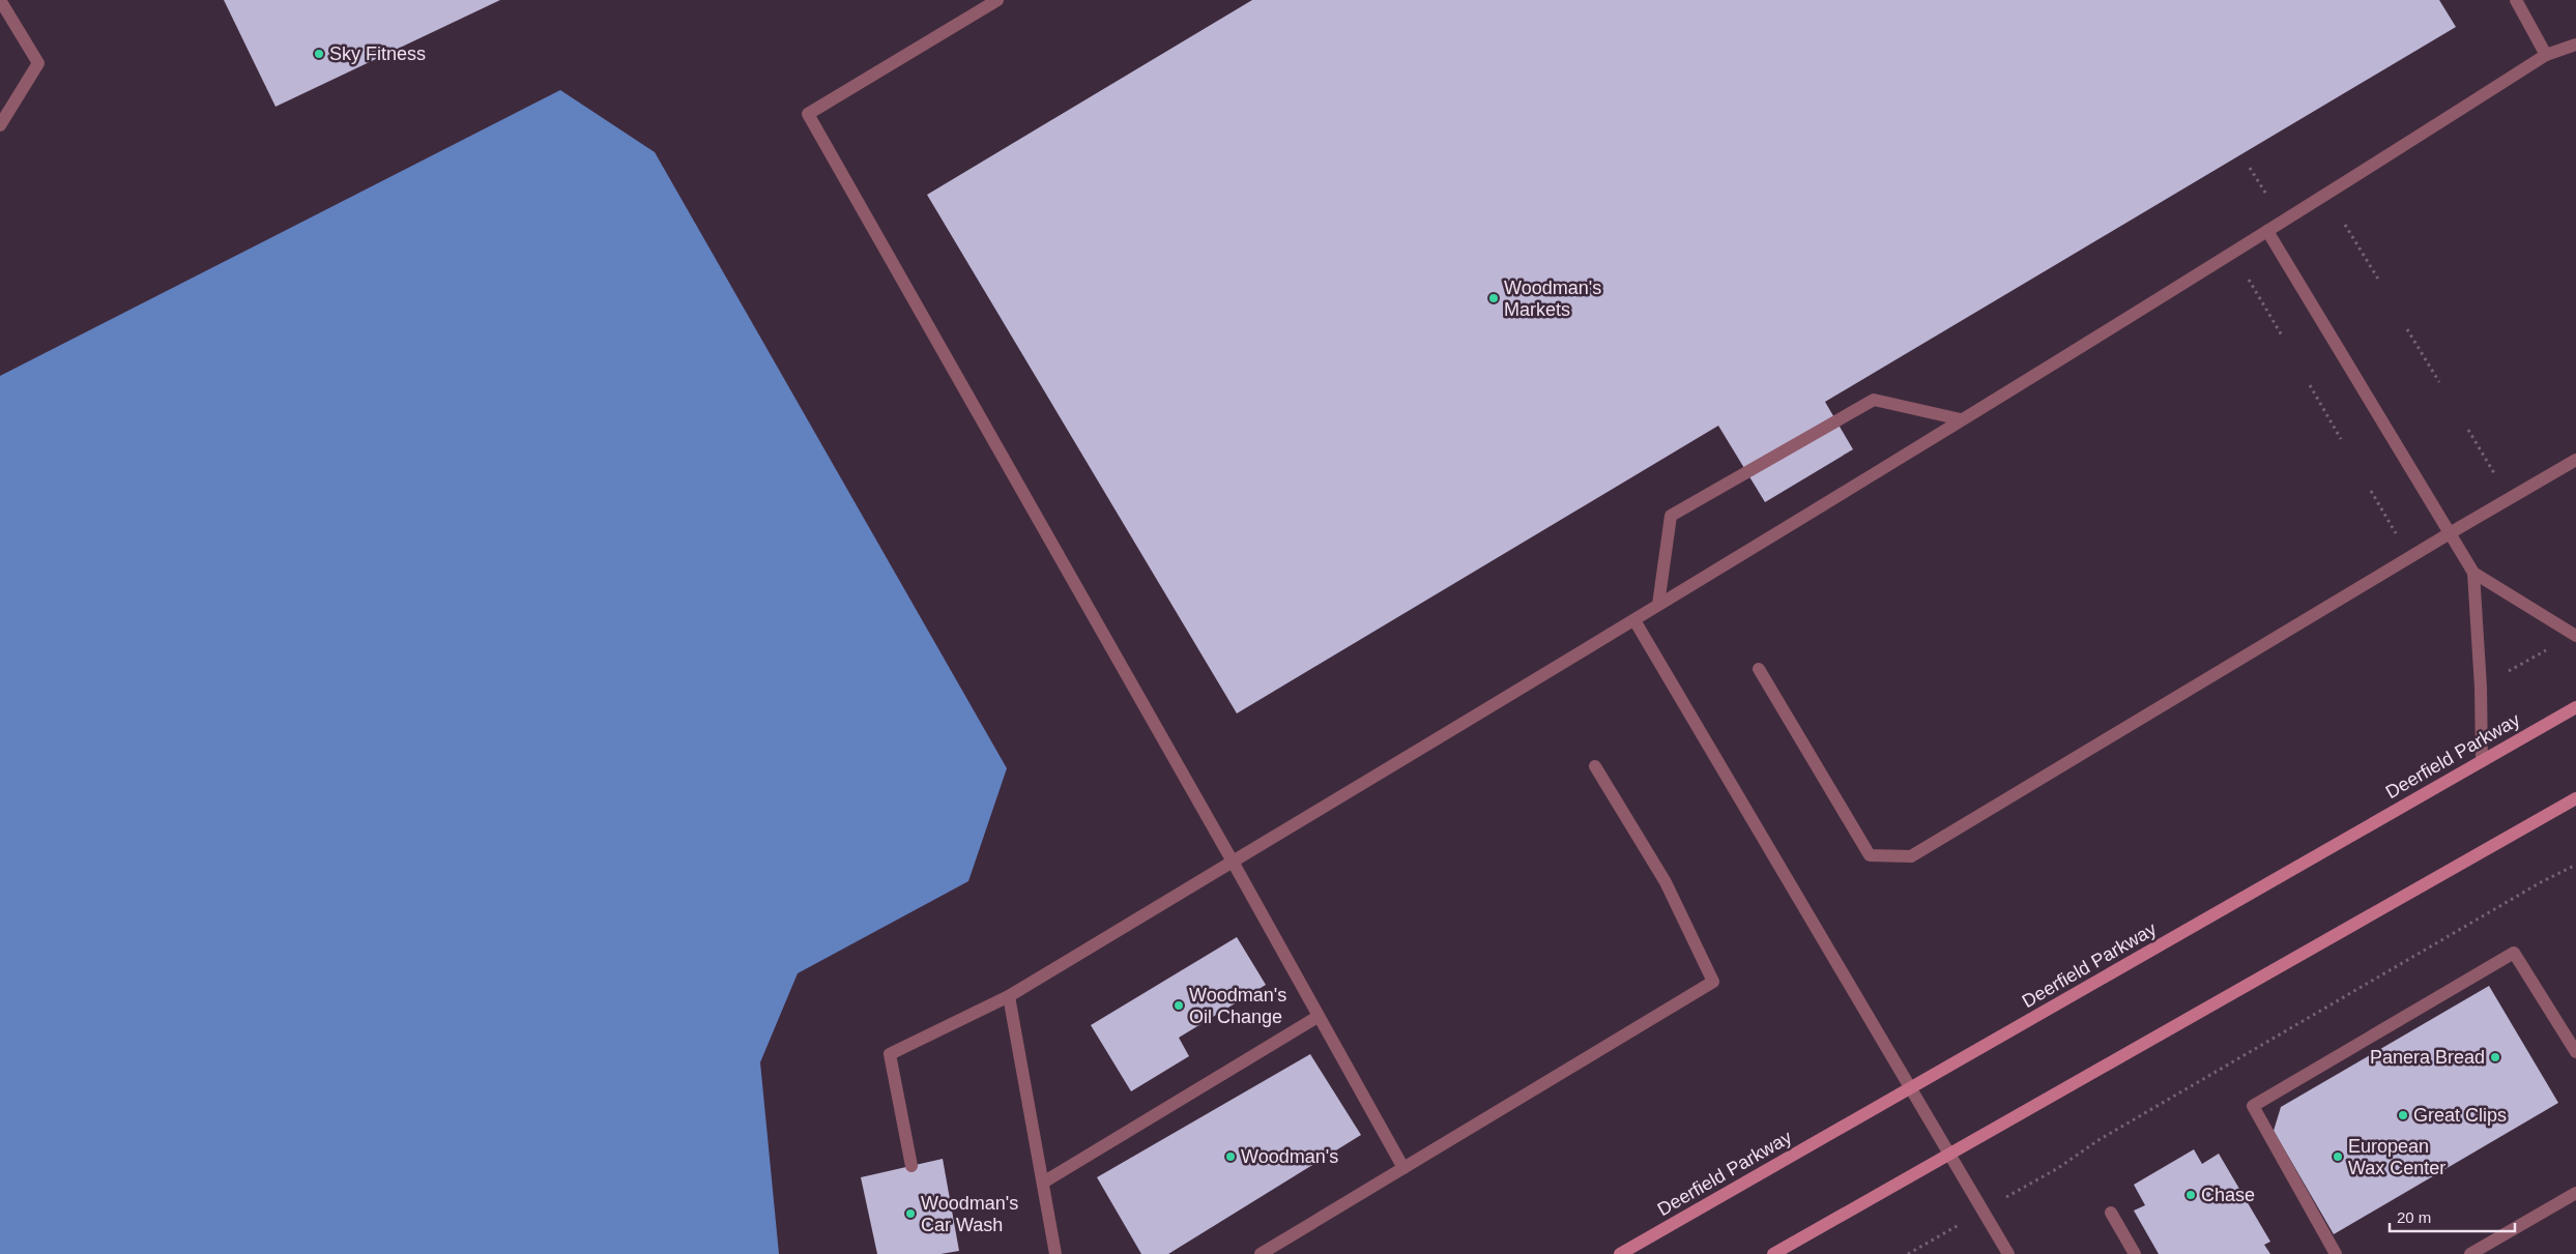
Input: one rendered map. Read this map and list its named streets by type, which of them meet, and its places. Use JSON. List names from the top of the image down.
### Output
{
  "streets": {
    "main road": ["Deerfield Parkway"]
  },
  "places": [
    "Sky Fitness",
    "Woodman's Markets",
    "Woodman's Oil Change",
    "Panera Bread",
    "Great Clips",
    "Woodman's",
    "European Wax Center",
    "Chase",
    "Woodman's Car Wash"
  ],
  "scale_bar": "20 m"
}
